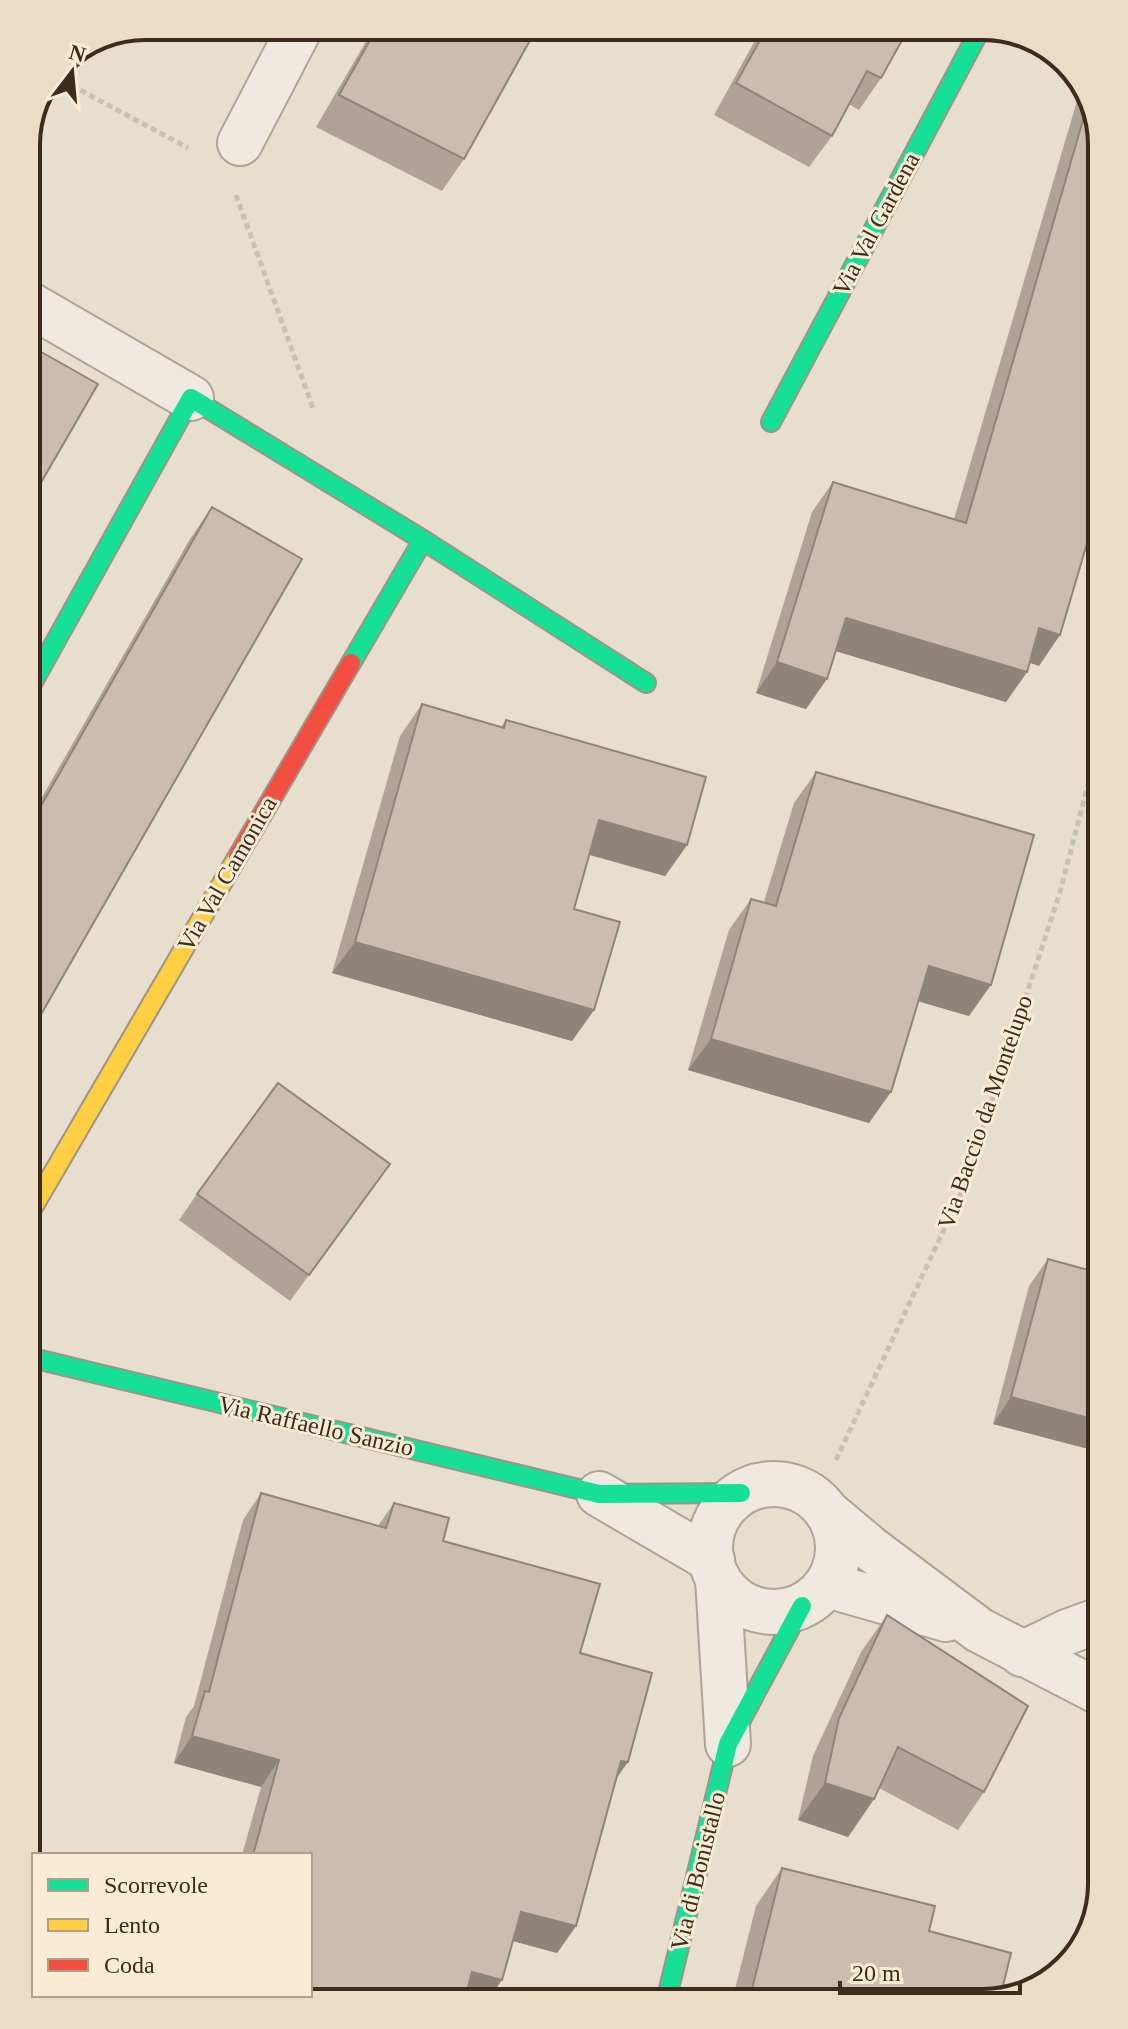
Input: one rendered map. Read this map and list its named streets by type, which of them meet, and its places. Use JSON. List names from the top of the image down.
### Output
{
  "streets": {
    "street": [
      "Via Val Gardena",
      "Via Val Camonica",
      "Via Raffaello Sanzio",
      "Via di Bonistallo"
    ],
    "path": ["Via Baccio da Montelupo"]
  },
  "crossings": [
    ["Via Baccio da Montelupo", "Via Raffaello Sanzio"],
    ["Via Baccio da Montelupo", "Via di Bonistallo"],
    ["Via Raffaello Sanzio", "Via di Bonistallo"]
  ],
  "legend": ["Scorrevole", "Lento", "Coda"],
  "scale_bar": "20 m",
  "north": "top"
}
